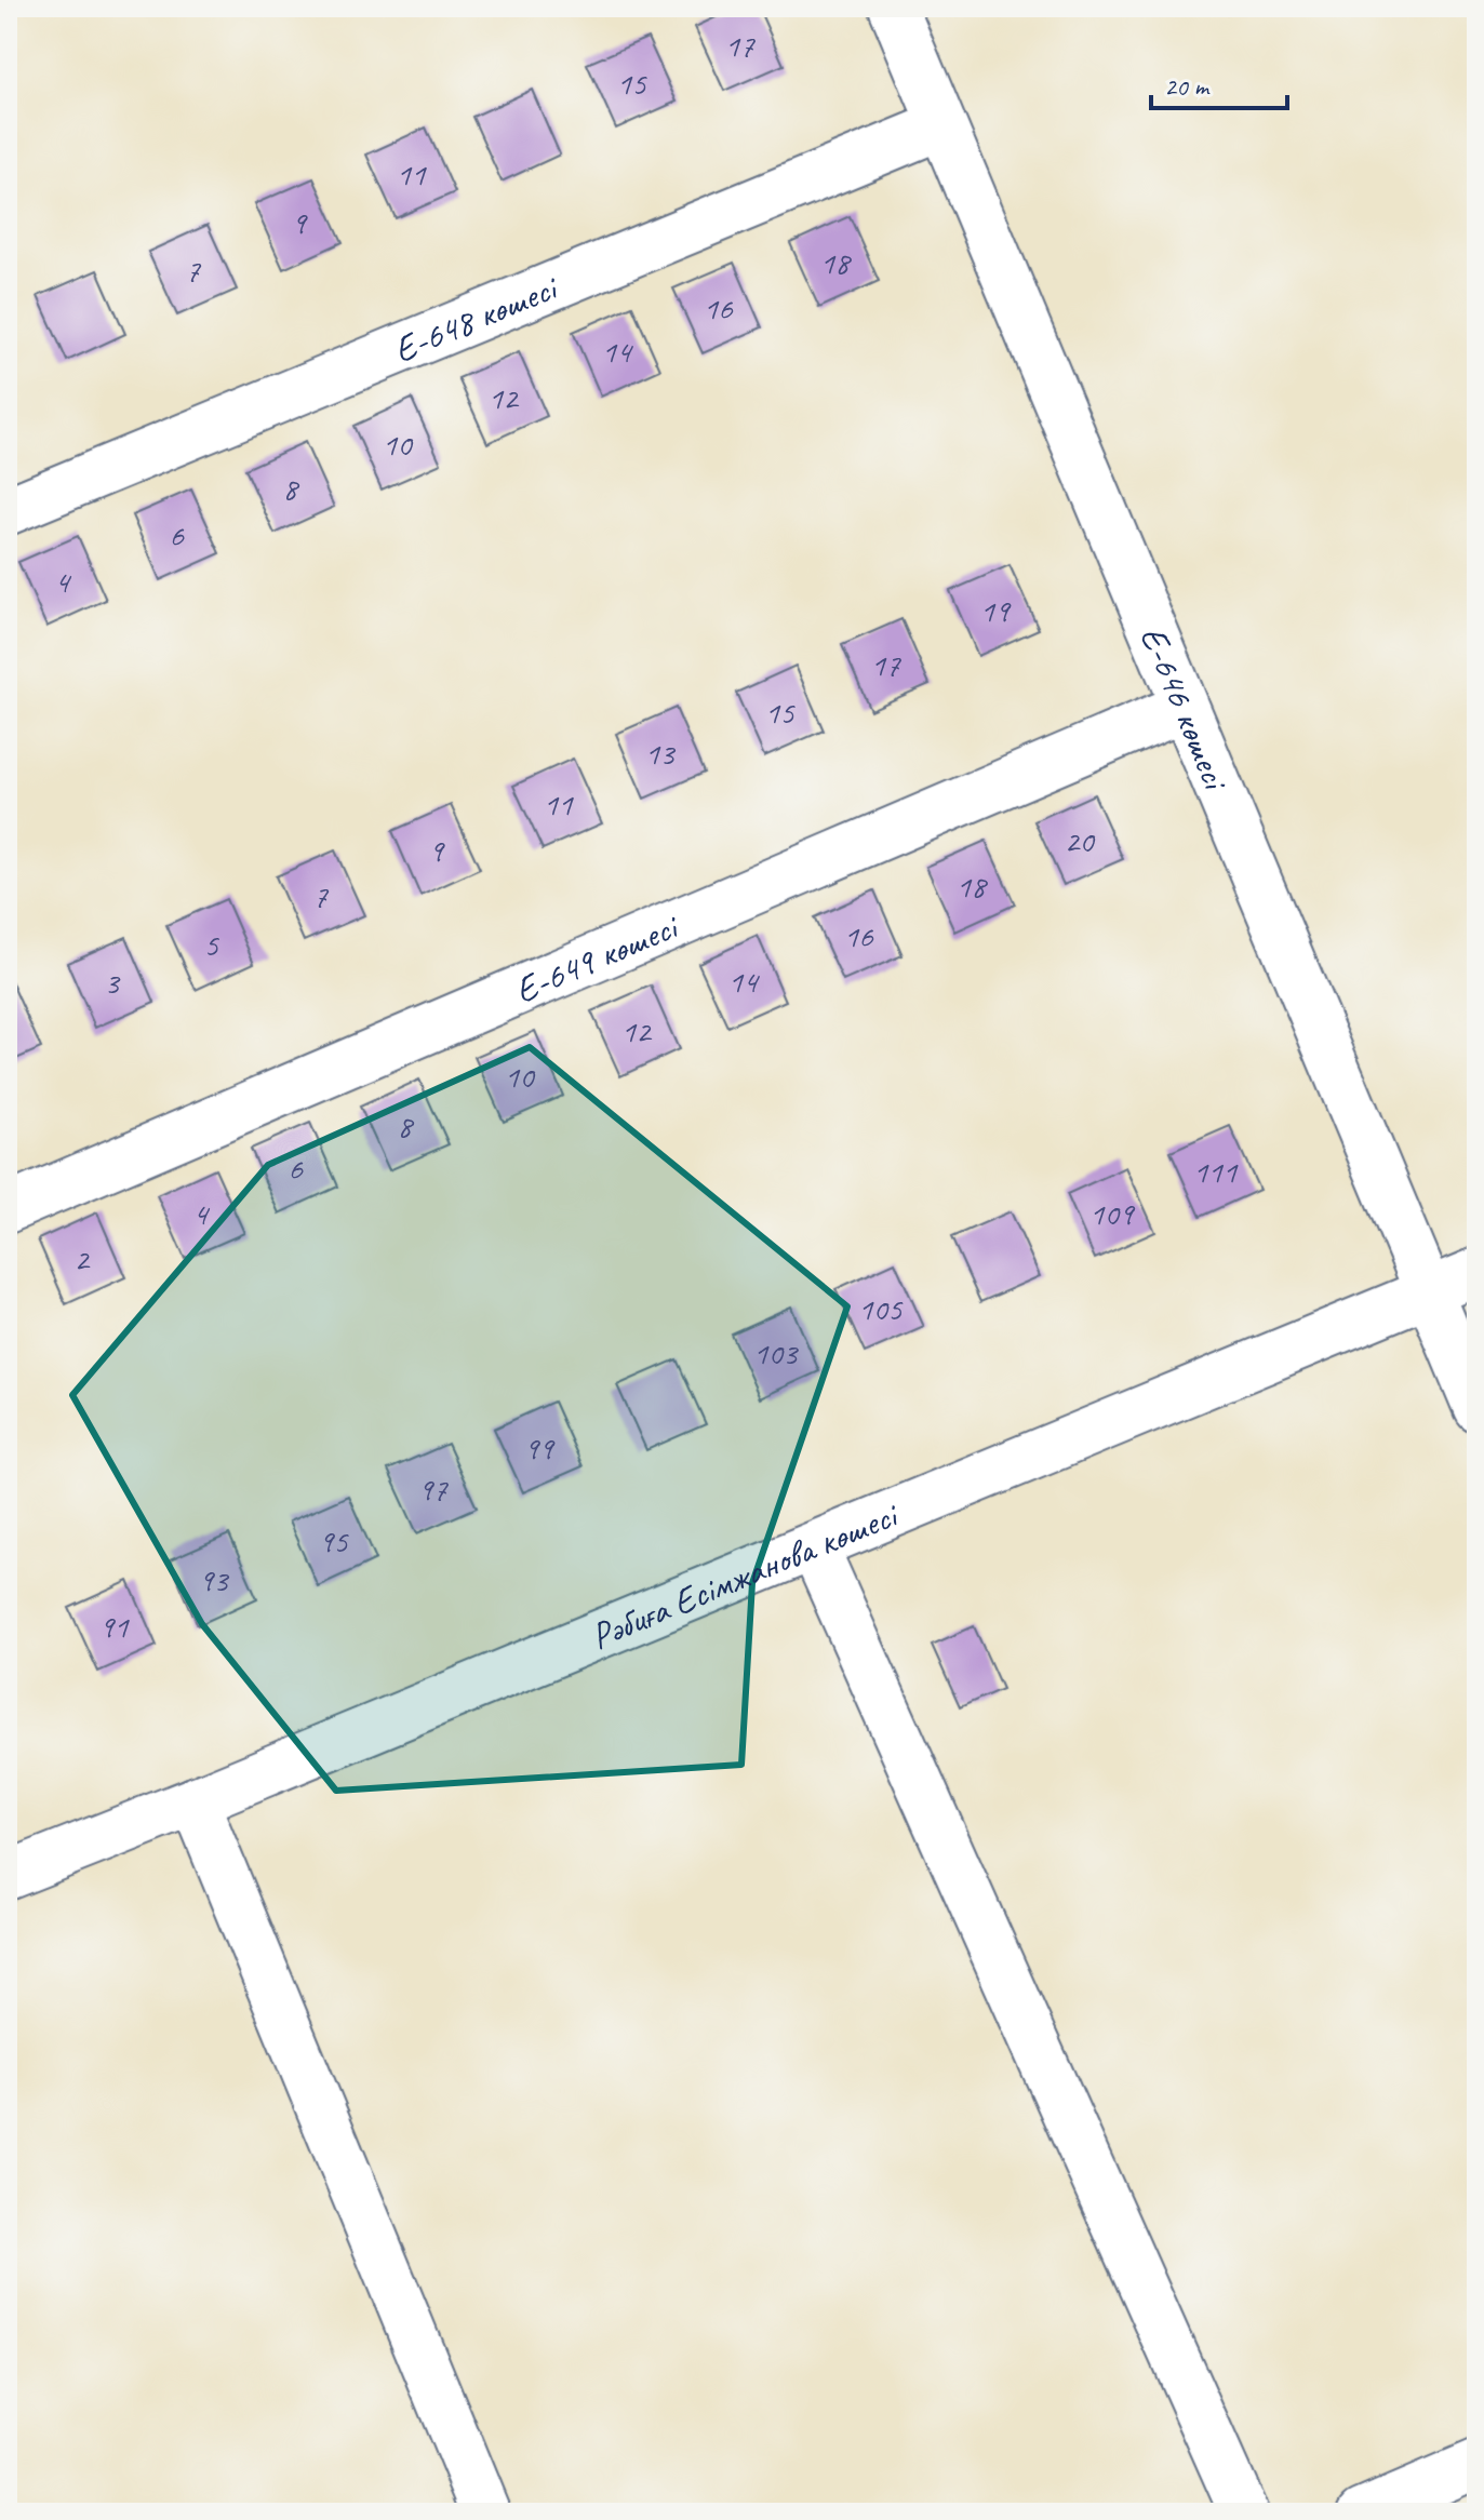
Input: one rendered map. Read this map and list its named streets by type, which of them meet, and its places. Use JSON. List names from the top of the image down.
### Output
{
  "streets": {
    "street": [
      "Е-648 көшесі",
      "Е-646 көшесі",
      "Е-649 көшесі",
      "Рәбиға Есімжанова көшесі"
    ]
  },
  "crossings": [
    ["Е-648 көшесі", "Е-646 көшесі"],
    ["Е-646 көшесі", "Е-649 көшесі"],
    ["Е-646 көшесі", "Рәбиға Есімжанова көшесі"]
  ],
  "house_numbers": [
    "17",
    "15",
    "11",
    "9",
    "18",
    "7",
    "16",
    "14",
    "12",
    "10",
    "8",
    "6",
    "4",
    "19",
    "17",
    "15",
    "13",
    "11",
    "20",
    "9",
    "18",
    "7",
    "16",
    "5",
    "14",
    "3",
    "12",
    "10",
    "8",
    "6",
    "111",
    "4",
    "109",
    "2",
    "105",
    "103",
    "99",
    "97",
    "95",
    "93",
    "91"
  ],
  "scale_bar": "20 m"
}
